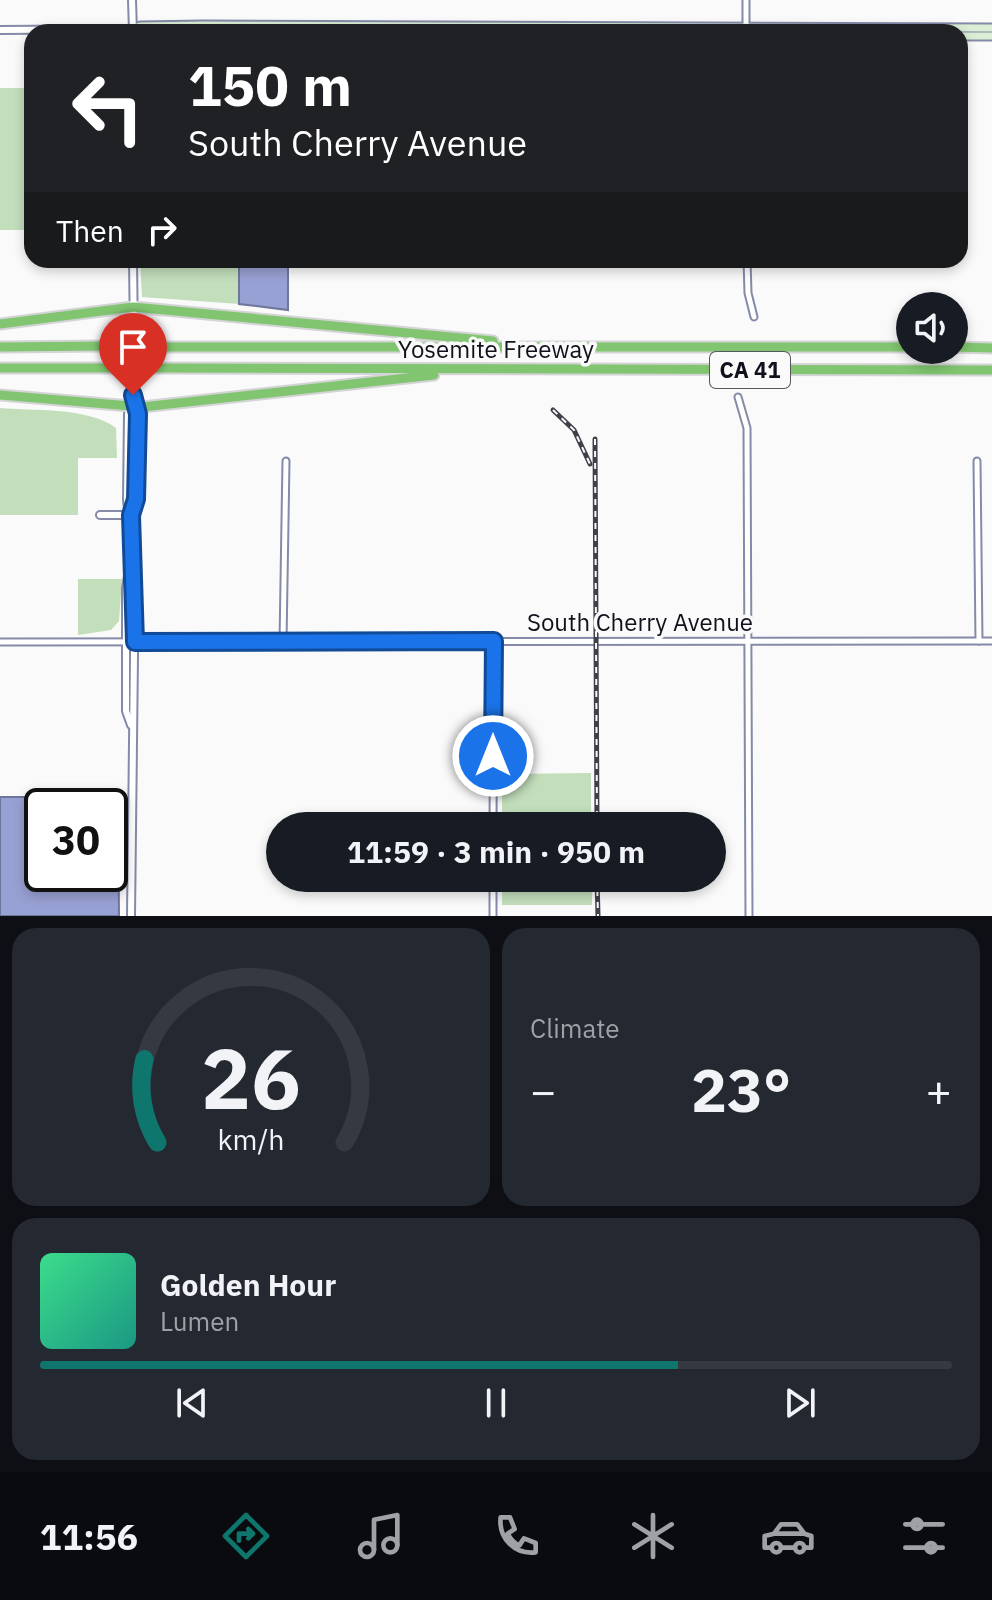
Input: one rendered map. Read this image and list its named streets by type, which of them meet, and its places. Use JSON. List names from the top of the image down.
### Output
{
  "streets": {
    "highway": ["Yosemite Freeway", "CA 41"],
    "street": ["South Cherry Avenue"]
  },
  "page": {
    "turn": ["150 m", "South Cherry Avenue"],
    "then": "Then",
    "limit": "30",
    "trip": "11:59 · 3 min · 950 m",
    "tile": "Climate",
    "heat": ["−", "23°", "+"],
    "song": ["Golden Hour", "Lumen"],
    "tabs": "11:56",
    "gauge": ["26", "km/h"]
  }
}
